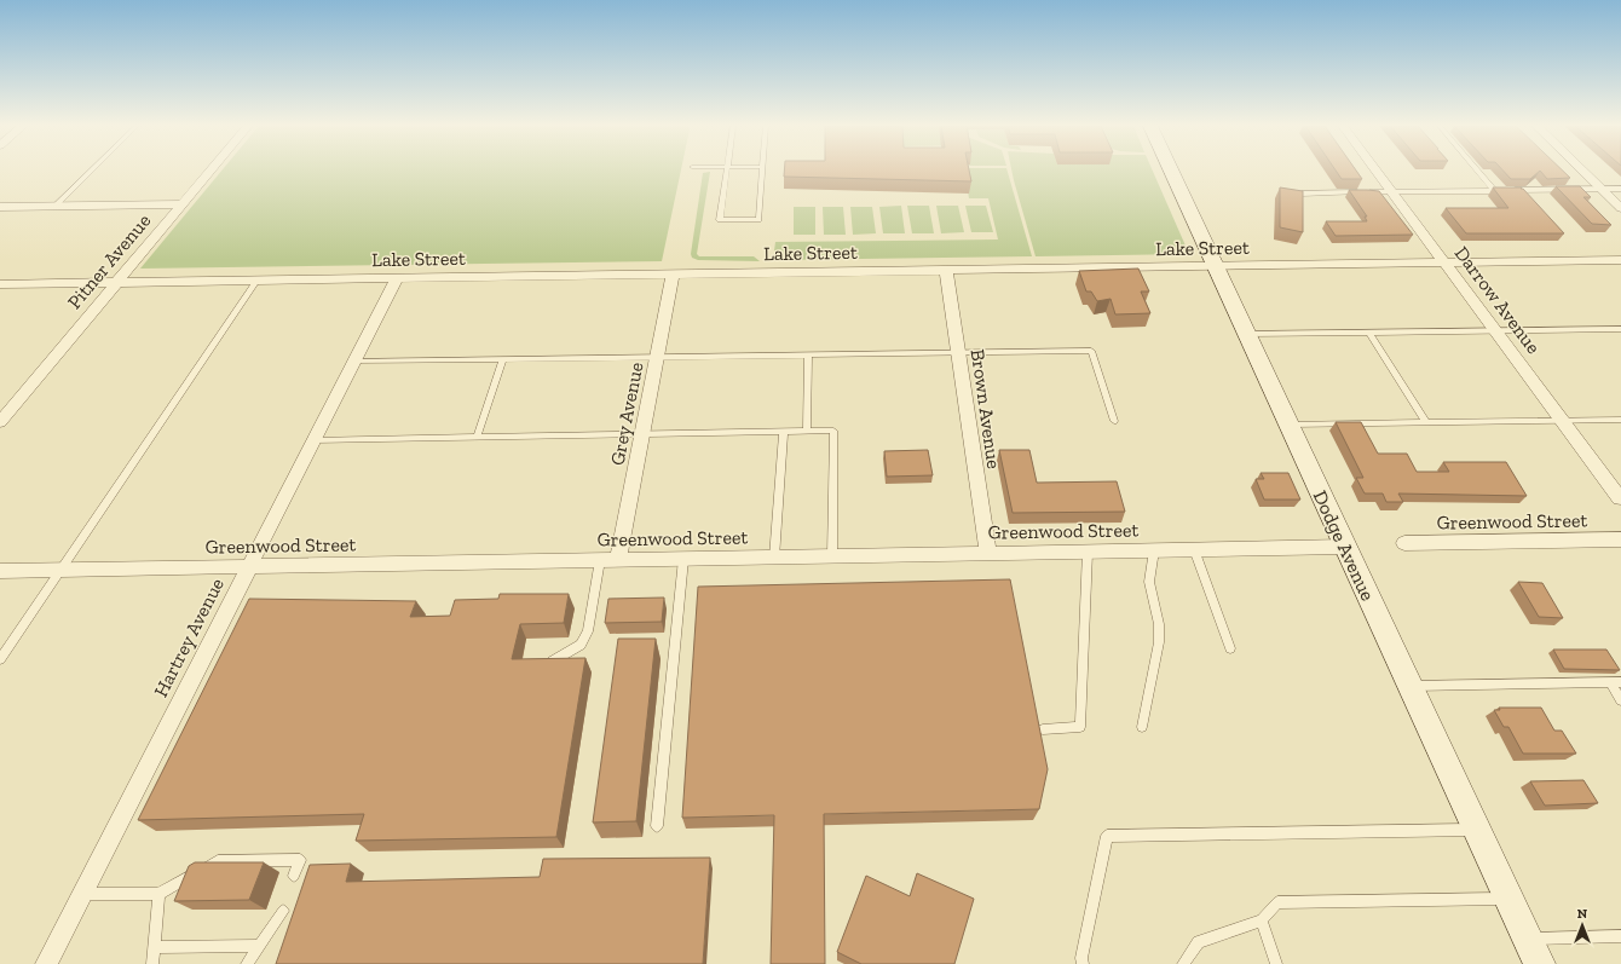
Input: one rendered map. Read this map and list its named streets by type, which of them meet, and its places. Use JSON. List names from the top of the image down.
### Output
{
  "streets": {
    "main road": ["Dodge Avenue"],
    "street": [
      "Lake Street",
      "Pitner Avenue",
      "Darrow Avenue",
      "Brown Avenue",
      "Grey Avenue",
      "Greenwood Street",
      "Hartrey Avenue"
    ]
  },
  "crossings": [
    ["Lake Street", "Pitner Avenue"],
    ["Lake Street", "Darrow Avenue"],
    ["Lake Street", "Brown Avenue"],
    ["Lake Street", "Grey Avenue"],
    ["Lake Street", "Dodge Avenue"],
    ["Lake Street", "Hartrey Avenue"],
    ["Brown Avenue", "Greenwood Street"],
    ["Grey Avenue", "Greenwood Street"],
    ["Greenwood Street", "Dodge Avenue"],
    ["Greenwood Street", "Hartrey Avenue"]
  ],
  "north": "top"
}
